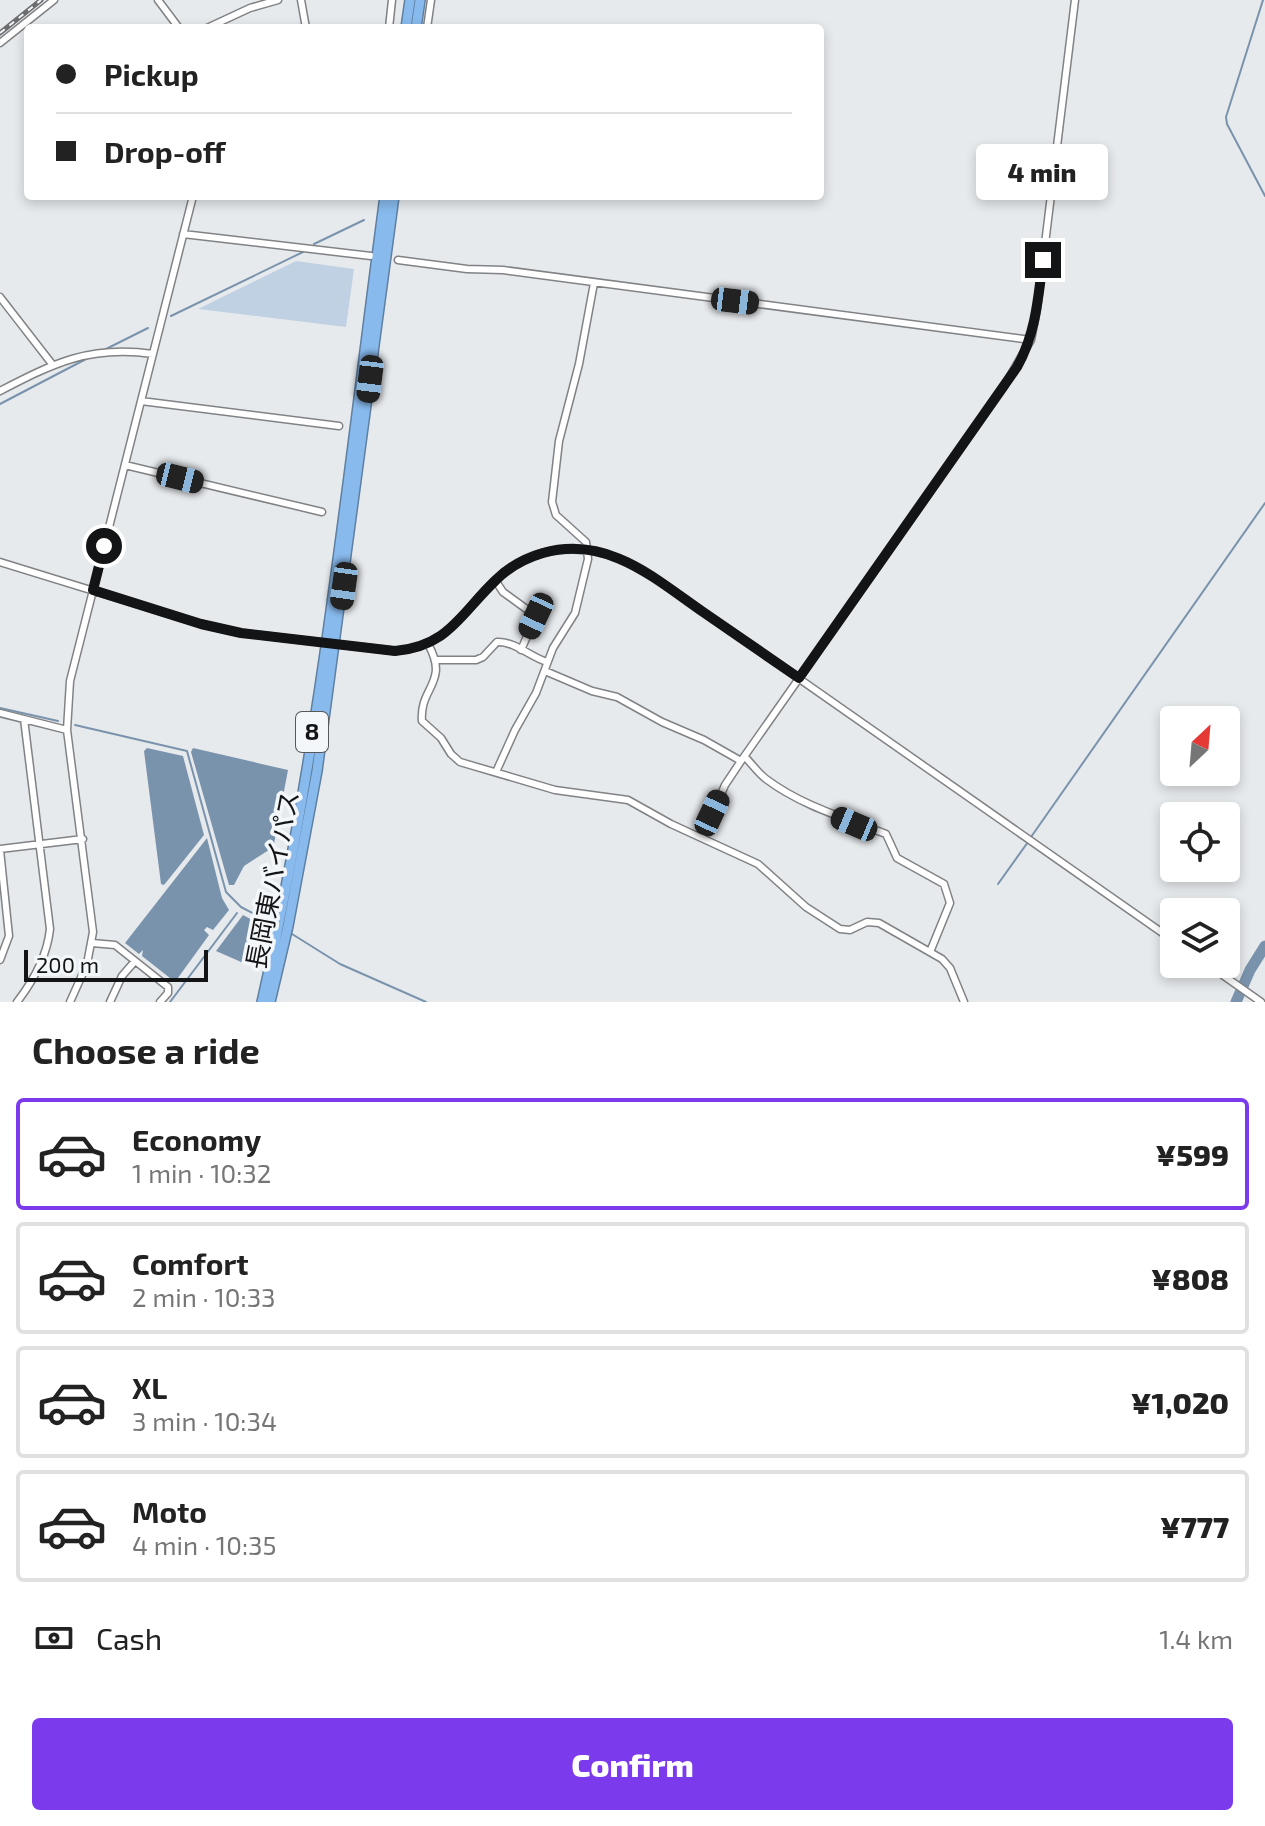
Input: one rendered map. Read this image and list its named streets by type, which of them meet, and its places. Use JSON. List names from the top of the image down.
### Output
{
  "streets": {
    "highway": ["8", "長岡東バイパス"]
  },
  "scale_bar": "200 m",
  "north": "top right",
  "page": {
    "banner": ["Pickup", "Drop-off"],
    "bubble": "4 min",
    "scale": "200 m",
    "heading": "Choose a ride",
    "list": [
      {
        "name": "Economy",
        "note": "1 min · 10:32",
        "value": "¥599"
      },
      {
        "name": "Comfort",
        "note": "2 min · 10:33",
        "value": "¥808"
      },
      {
        "name": "XL",
        "note": "3 min · 10:34",
        "value": "¥1,020"
      },
      {
        "name": "Moto",
        "note": "4 min · 10:35",
        "value": "¥777"
      }
    ],
    "pay": ["Cash", "1.4 km"],
    "buttons": "Confirm"
  }
}
